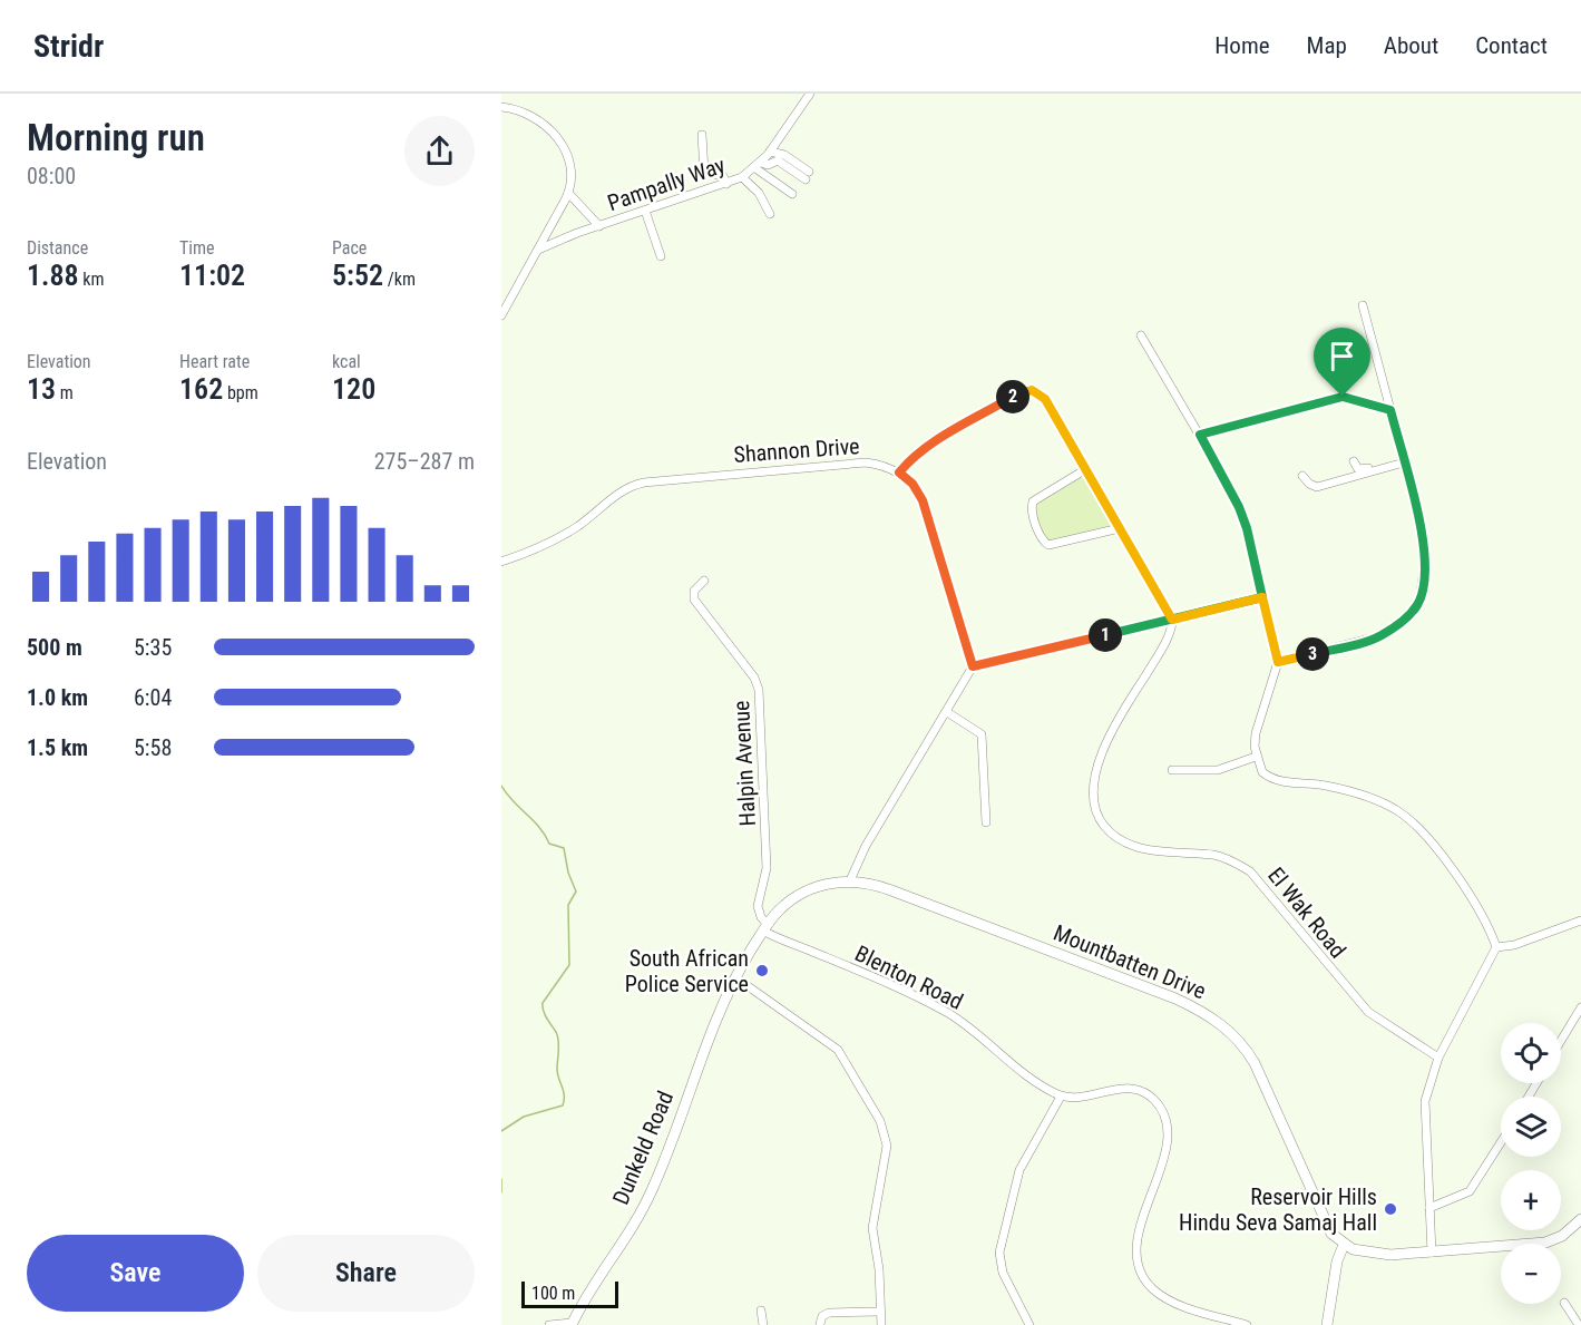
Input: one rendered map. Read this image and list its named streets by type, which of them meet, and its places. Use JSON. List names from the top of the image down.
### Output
{
  "streets": {
    "main road": ["Mountbatten Drive", "Dunkeld Road"],
    "street": [
      "Pampally Way",
      "Shannon Drive",
      "Halpin Avenue",
      "El Wak Road",
      "Blenton Road"
    ]
  },
  "crossings": [
    ["Halpin Avenue", "Mountbatten Drive"],
    ["Halpin Avenue", "Blenton Road"],
    ["Mountbatten Drive", "Blenton Road"],
    ["Mountbatten Drive", "Dunkeld Road"]
  ],
  "places": ["South African Police Service", "Reservoir Hills Hindu Seva Samaj Hall"],
  "scale_bar": "100 m",
  "page": {
    "header": "Stridr",
    "nav": [
      "Home",
      "Map",
      "About",
      "Contact"
    ],
    "heading": ["Morning run", "08:00"],
    "stats": [
      ["Distance", "1.88 km"],
      ["Time", "11:02"],
      ["Pace", "5:52 /km"],
      ["Elevation", "13 m"],
      ["Heart rate", "162 bpm"],
      ["kcal", "120"]
    ],
    "pins": ["2", "1", "3"],
    "chart": ["Elevation", "275–287 m"],
    "list": [
      {
        "name": "500 m",
        "note": "5:35"
      },
      {
        "name": "1.0 km",
        "note": "6:04"
      },
      {
        "name": "1.5 km",
        "note": "5:58"
      }
    ],
    "map_buttons": ["+", "−"],
    "buttons": ["Save", "Share"],
    "scale": "100 m"
  }
}
